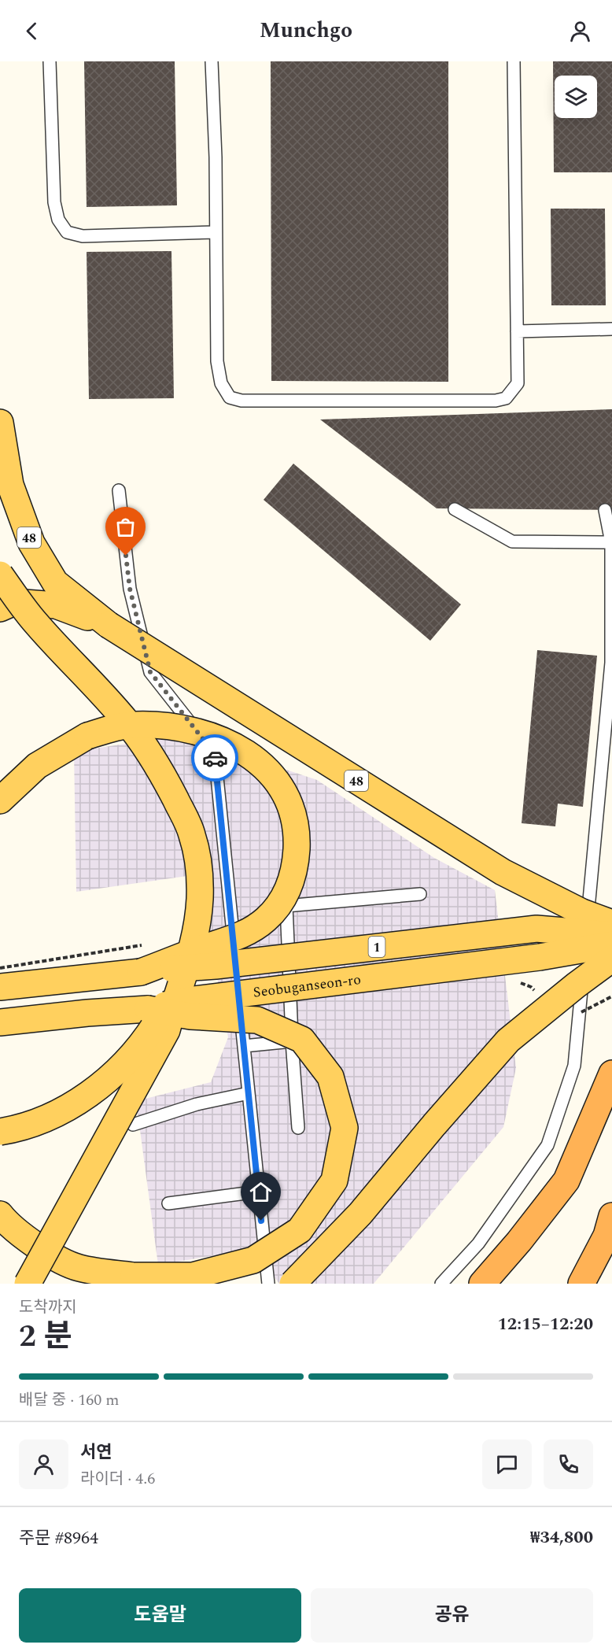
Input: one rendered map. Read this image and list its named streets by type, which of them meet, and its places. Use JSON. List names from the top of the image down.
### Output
{
  "streets": {
    "main road": ["48", "1", "Seobuganseon-ro"]
  },
  "page": {
    "header": "Munchgo",
    "heading": ["2 분", "도착까지", "12:15–12:20"],
    "panel": [
      "서연",
      "라이더 · 4.6",
      "주문 #8964",
      "₩34,800"
    ],
    "bar": "배달 중 · 160 m",
    "buttons": ["도움말", "공유"]
  }
}
